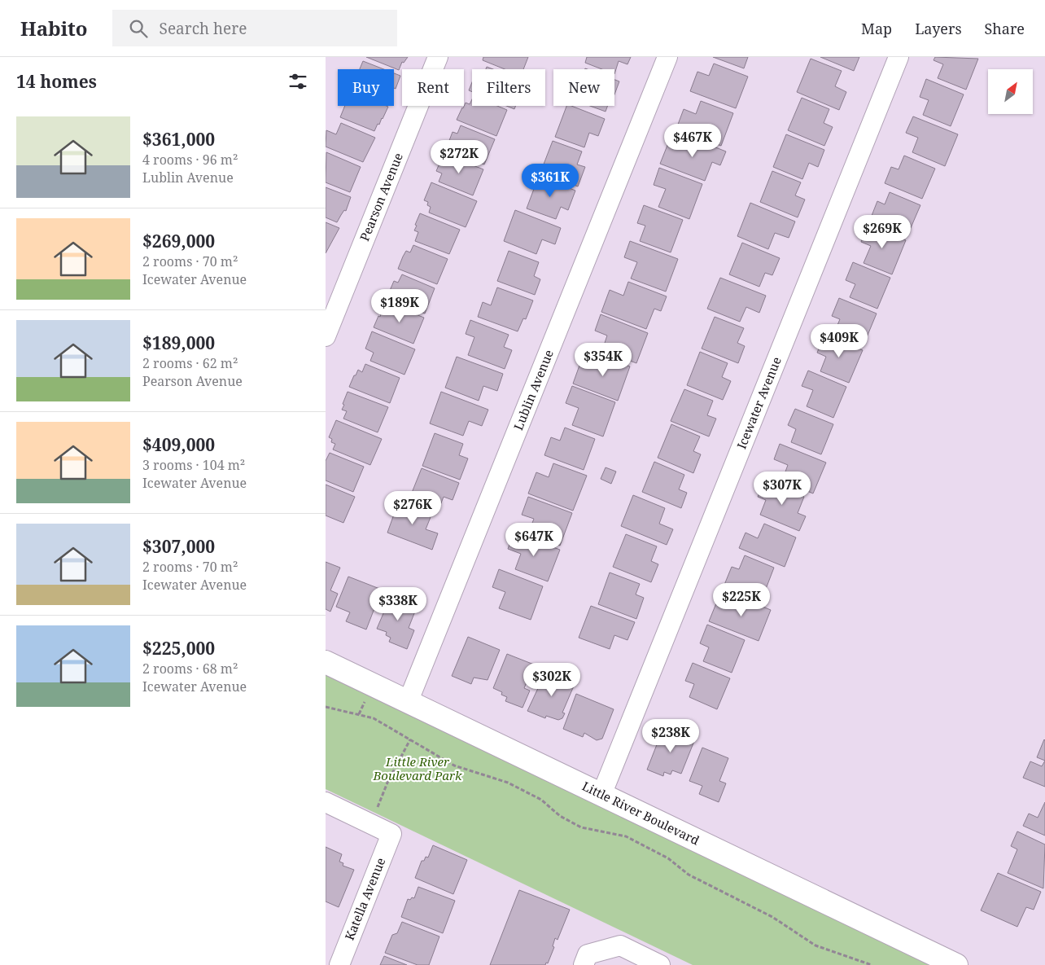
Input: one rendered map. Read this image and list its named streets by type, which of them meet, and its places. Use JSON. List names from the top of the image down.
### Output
{
  "streets": {
    "street": [
      "Pearson Avenue",
      "Lublin Avenue",
      "Icewater Avenue",
      "Little River Boulevard",
      "Katella Avenue"
    ]
  },
  "crossings": [
    ["Lublin Avenue", "Little River Boulevard"],
    ["Icewater Avenue", "Little River Boulevard"]
  ],
  "parks": ["Little River Boulevard Park"],
  "north": "top right",
  "page": {
    "header": "Habito",
    "search": "Search here",
    "nav": ["Map", "Layers", "Share"],
    "heading": "14 homes",
    "chip": [
      "Buy",
      "Rent",
      "Filters",
      "New"
    ],
    "list": [
      {
        "name": "$361,000",
        "note": "4 rooms · 96 m² · Lublin Avenue"
      },
      {
        "name": "$269,000",
        "note": "2 rooms · 70 m² · Icewater Avenue"
      },
      {
        "name": "$189,000",
        "note": "2 rooms · 62 m² · Pearson Avenue"
      },
      {
        "name": "$409,000",
        "note": "3 rooms · 104 m² · Icewater Avenue"
      },
      {
        "name": "$307,000",
        "note": "2 rooms · 70 m² · Icewater Avenue"
      },
      {
        "name": "$225,000",
        "note": "2 rooms · 68 m² · Icewater Avenue"
      }
    ],
    "price": [
      "$467K",
      "$272K",
      "$361K",
      "$269K",
      "$189K",
      "$409K",
      "$354K",
      "$307K",
      "$276K",
      "$647K",
      "$225K",
      "$338K",
      "$302K",
      "$238K"
    ]
  }
}
